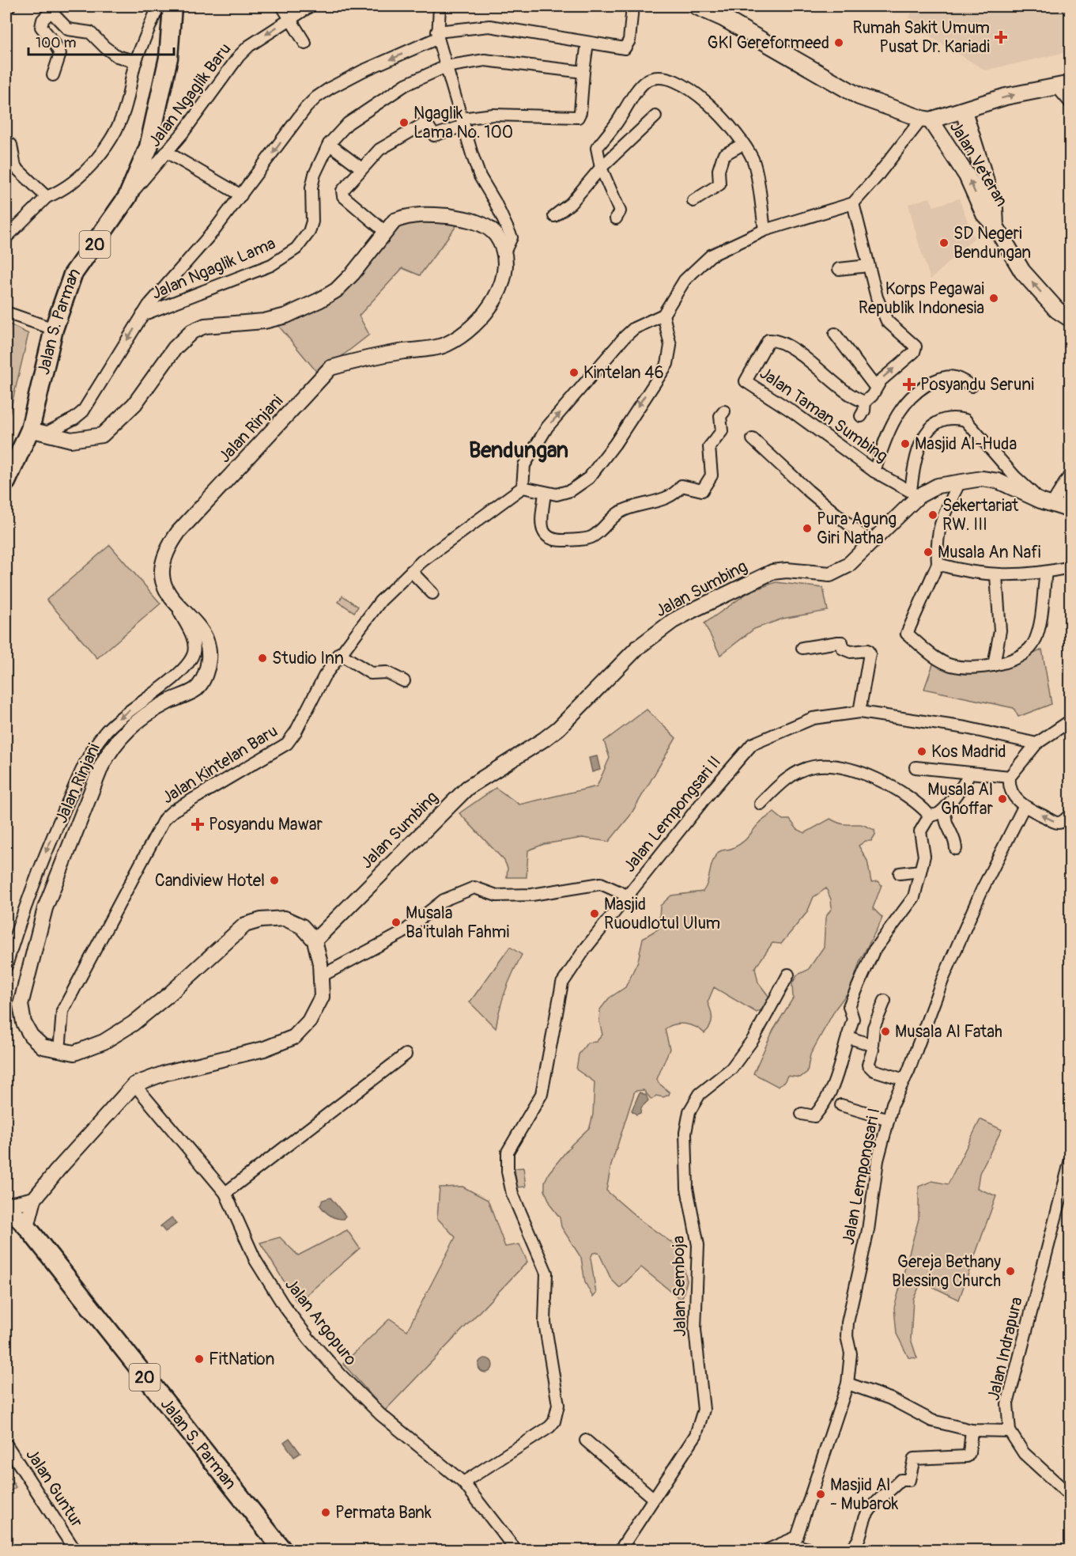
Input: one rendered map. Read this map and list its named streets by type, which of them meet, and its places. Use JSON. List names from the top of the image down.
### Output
{
  "streets": {
    "highway": ["20", "Jalan S. Parman"],
    "main road": ["Jalan Veteran"],
    "street": [
      "Jalan Ngaglik Baru",
      "Jalan Ngaglik Lama",
      "Jalan Taman Sumbing",
      "Jalan Rinjani",
      "Jalan Sumbing",
      "Jalan Kintelan Baru",
      "Jalan Lempongsari II",
      "Jalan Lempongsari I",
      "Jalan Semboja",
      "Jalan Argopuro",
      "Jalan Indrapura",
      "Jalan Guntur"
    ]
  },
  "crossings": [
    ["Jalan Ngaglik Baru", "Jalan S. Parman"],
    ["Jalan Ngaglik Lama", "Jalan S. Parman"],
    ["Jalan Taman Sumbing", "Jalan Sumbing"],
    ["Jalan Rinjani", "Jalan Sumbing"],
    ["Jalan Rinjani", "Jalan Kintelan Baru"],
    ["Jalan Lempongsari II", "Jalan Argopuro"]
  ],
  "districts": ["Bendungan"],
  "places": {
    "health": ["Rumah Sakit Umum Pusat Dr. Kariadi", "Posyandu Seruni", "Posyandu Mawar"],
    "other": [
      "GKI Gereformeed",
      "Ngaglik Lama No. 100",
      "SD Negeri Bendungan",
      "Korps Pegawai Republik Indonesia",
      "Kintelan 46",
      "Masjid Al-Huda",
      "Sekertariat RW. III",
      "Pura Agung Giri Natha",
      "Musala An Nafi",
      "Studio Inn",
      "Kos Madrid",
      "Musala Al Ghoffar",
      "Candiview Hotel",
      "Masjid Ruoudlotul Ulum",
      "Musala Ba'itulah Fahmi",
      "Musala Al Fatah",
      "Gereja Bethany Blessing Church",
      "FitNation",
      "Masjid Al - Mubarok",
      "Permata Bank"
    ]
  },
  "scale_bar": "100 m"
}
